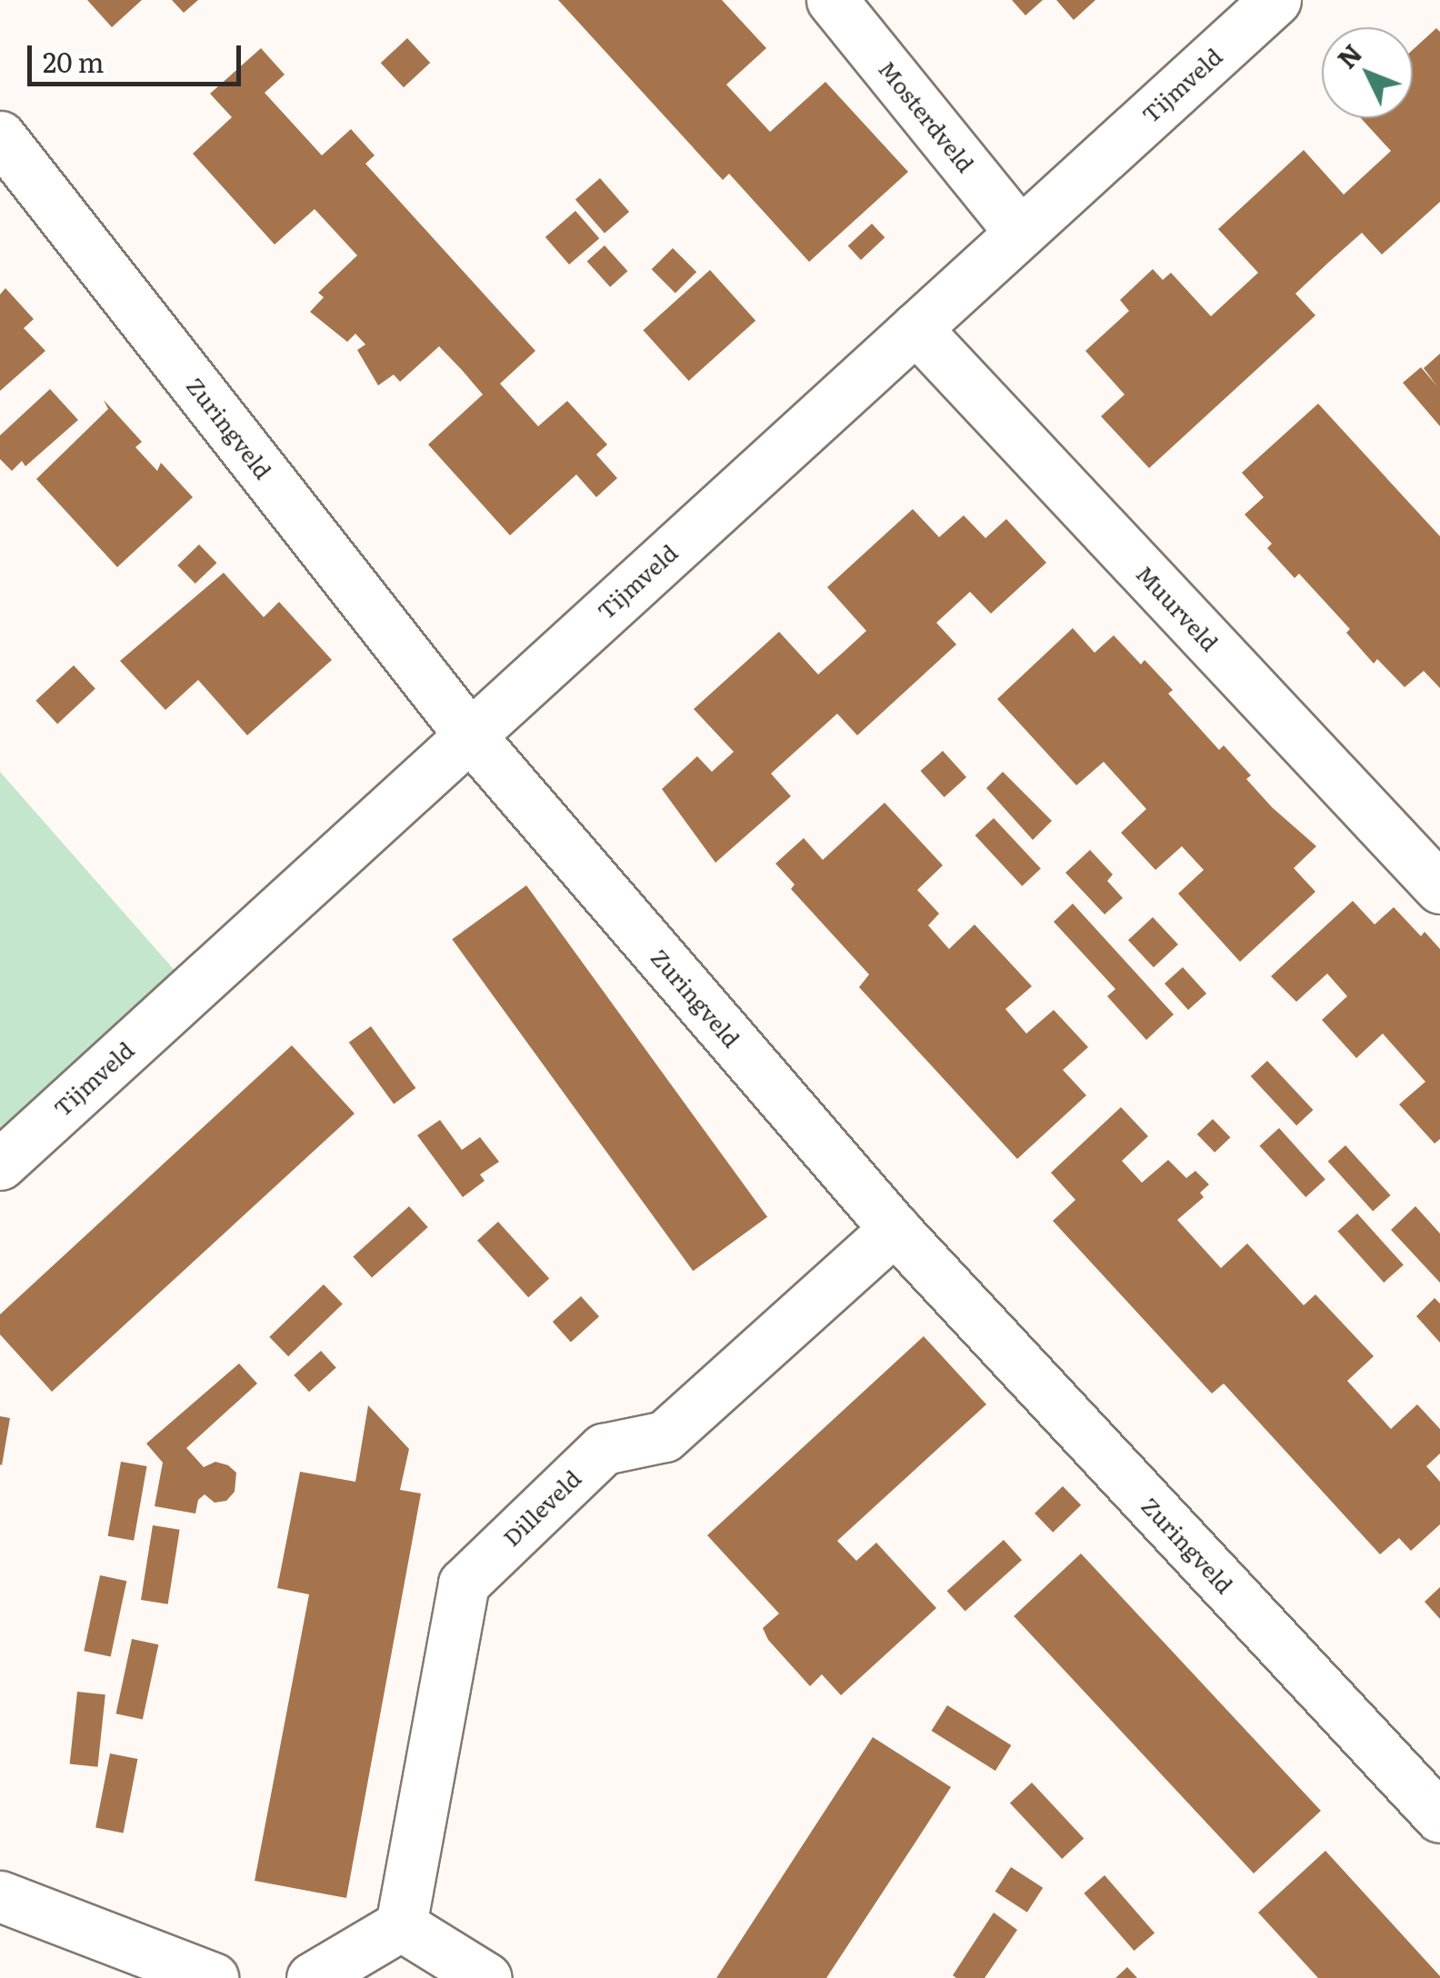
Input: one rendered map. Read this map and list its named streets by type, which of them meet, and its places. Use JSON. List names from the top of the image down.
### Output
{
  "streets": {
    "street": [
      "Tijmveld",
      "Mosterdveld",
      "Zuringveld",
      "Muurveld",
      "Dilleveld"
    ]
  },
  "crossings": [
    ["Tijmveld", "Mosterdveld"],
    ["Tijmveld", "Zuringveld"],
    ["Tijmveld", "Muurveld"],
    ["Zuringveld", "Dilleveld"]
  ],
  "scale_bar": "20 m",
  "north": "top left"
}
